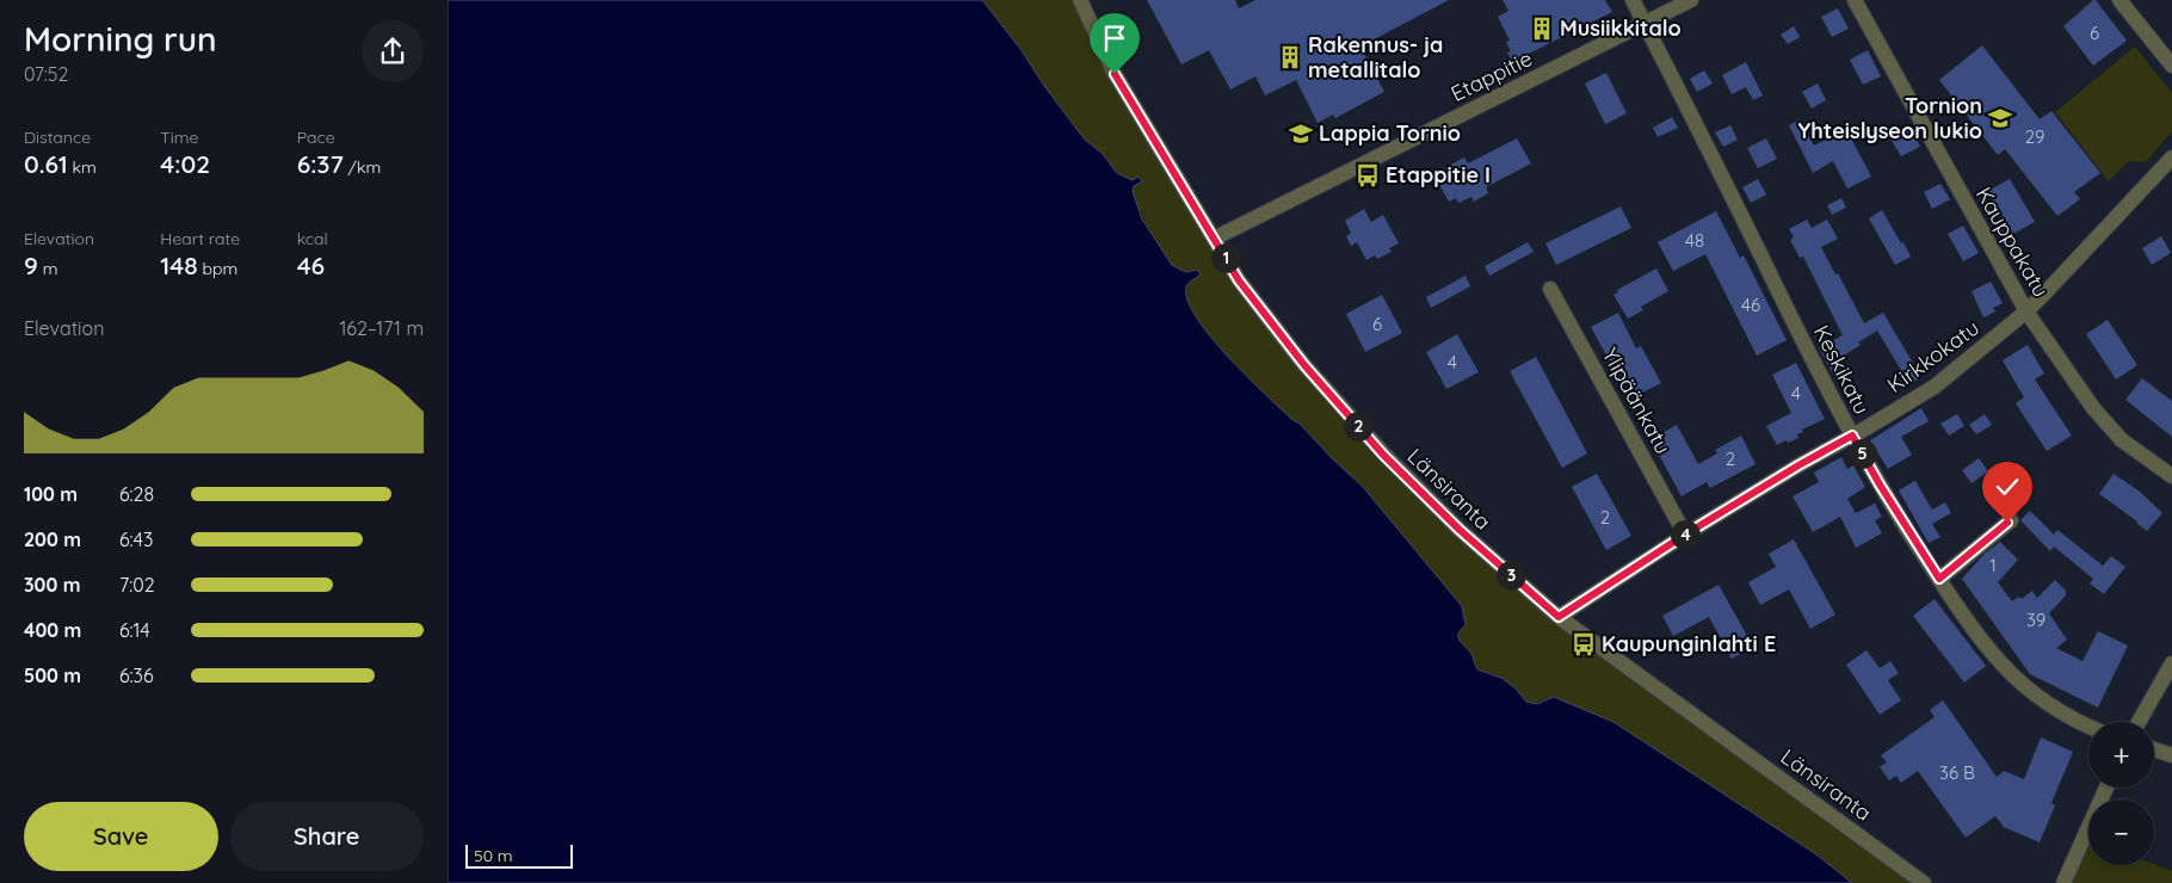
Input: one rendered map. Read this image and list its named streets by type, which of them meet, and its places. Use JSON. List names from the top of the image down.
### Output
{
  "streets": {
    "street": [
      "Etappitie",
      "Kauppakatu",
      "Kirkkokatu",
      "Keskikatu",
      "Ylipäänkatu",
      "Länsiranta"
    ]
  },
  "crossings": [
    ["Etappitie", "Keskikatu"],
    ["Etappitie", "Länsiranta"],
    ["Kauppakatu", "Kirkkokatu"],
    ["Kirkkokatu", "Keskikatu"],
    ["Kirkkokatu", "Ylipäänkatu"],
    ["Kirkkokatu", "Länsiranta"]
  ],
  "places": {
    "building": ["Musiikkitalo", "Rakennus- ja metallitalo"],
    "school or university": ["Tornion Yhteislyseon lukio", "Lappia Tornio"],
    "bus stop": ["Etappitie I", "Kaupunginlahti E"]
  },
  "house_numbers": [
    "6",
    "29",
    "48",
    "46",
    "6",
    "4",
    "4",
    "2",
    "2",
    "1",
    "39",
    "36 B"
  ],
  "scale_bar": "50 m",
  "page": {
    "heading": ["Morning run", "07:52"],
    "stats": [
      ["Distance", "0.61 km"],
      ["Time", "4:02"],
      ["Pace", "6:37 /km"],
      ["Elevation", "9 m"],
      ["Heart rate", "148 bpm"],
      ["kcal", "46"]
    ],
    "pins": [
      "1",
      "2",
      "5",
      "4",
      "3"
    ],
    "chart": ["Elevation", "162–171 m"],
    "list": [
      {
        "name": "100 m",
        "note": "6:28"
      },
      {
        "name": "200 m",
        "note": "6:43"
      },
      {
        "name": "300 m",
        "note": "7:02"
      },
      {
        "name": "400 m",
        "note": "6:14"
      },
      {
        "name": "500 m",
        "note": "6:36"
      }
    ],
    "map_buttons": ["+", "−"],
    "buttons": ["Save", "Share"],
    "scale": "50 m"
  }
}
